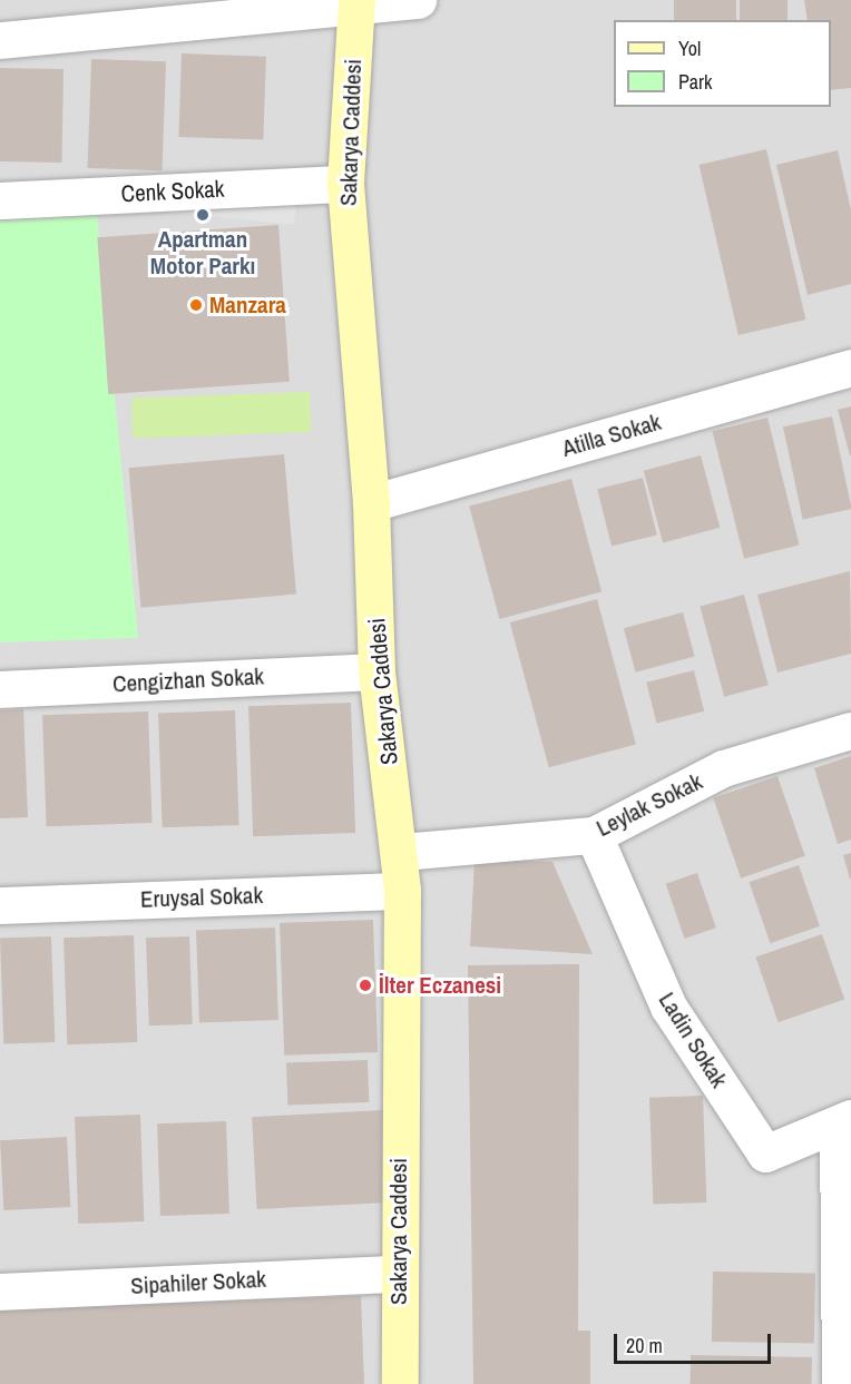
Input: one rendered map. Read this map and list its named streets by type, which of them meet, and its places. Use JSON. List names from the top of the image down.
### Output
{
  "streets": {
    "main road": ["Sakarya Caddesi"],
    "street": [
      "Cenk Sokak",
      "Atilla Sokak",
      "Cengizhan Sokak",
      "Leylak Sokak",
      "Eruysal Sokak",
      "Ladin Sokak",
      "Sipahiler Sokak"
    ]
  },
  "crossings": [
    ["Sakarya Caddesi", "Cenk Sokak"],
    ["Sakarya Caddesi", "Atilla Sokak"],
    ["Sakarya Caddesi", "Cengizhan Sokak"],
    ["Sakarya Caddesi", "Leylak Sokak"],
    ["Sakarya Caddesi", "Eruysal Sokak"],
    ["Sakarya Caddesi", "Sipahiler Sokak"],
    ["Leylak Sokak", "Ladin Sokak"]
  ],
  "places": ["Apartman Motor Parkı", "Manzara", "İlter Eczanesi"],
  "legend": ["Yol", "Park"],
  "scale_bar": "20 m"
}
